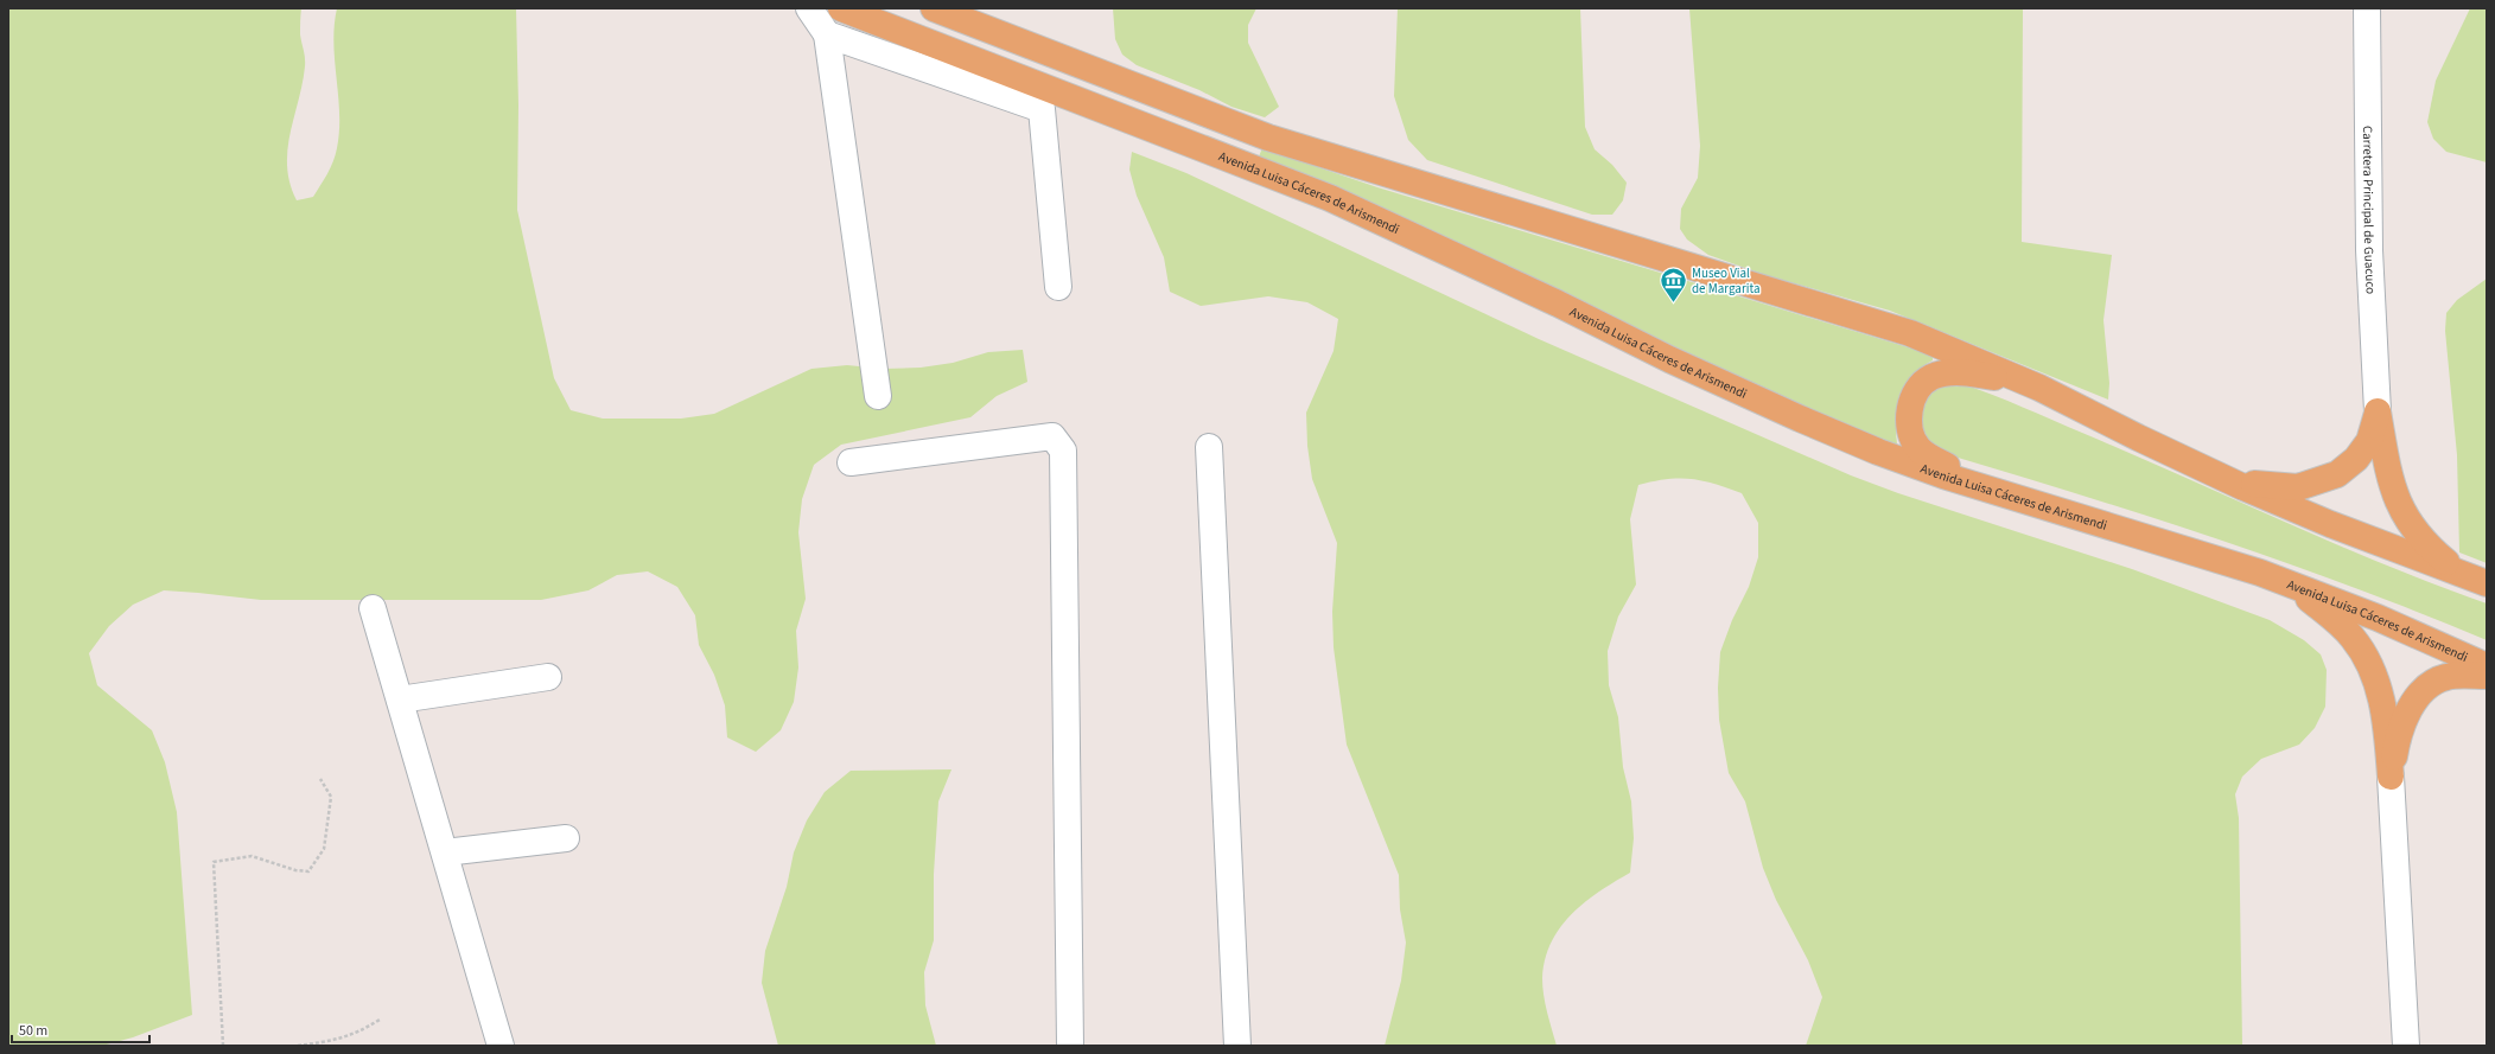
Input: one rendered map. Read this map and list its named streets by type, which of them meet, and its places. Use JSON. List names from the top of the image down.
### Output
{
  "streets": {
    "main road": ["Avenida Luisa Cáceres de Arismendi"],
    "street": ["Carretera Principal de Guacuco"]
  },
  "places": {
    "museum": ["Museo Vial de Margarita"]
  },
  "scale_bar": "50 m"
}
